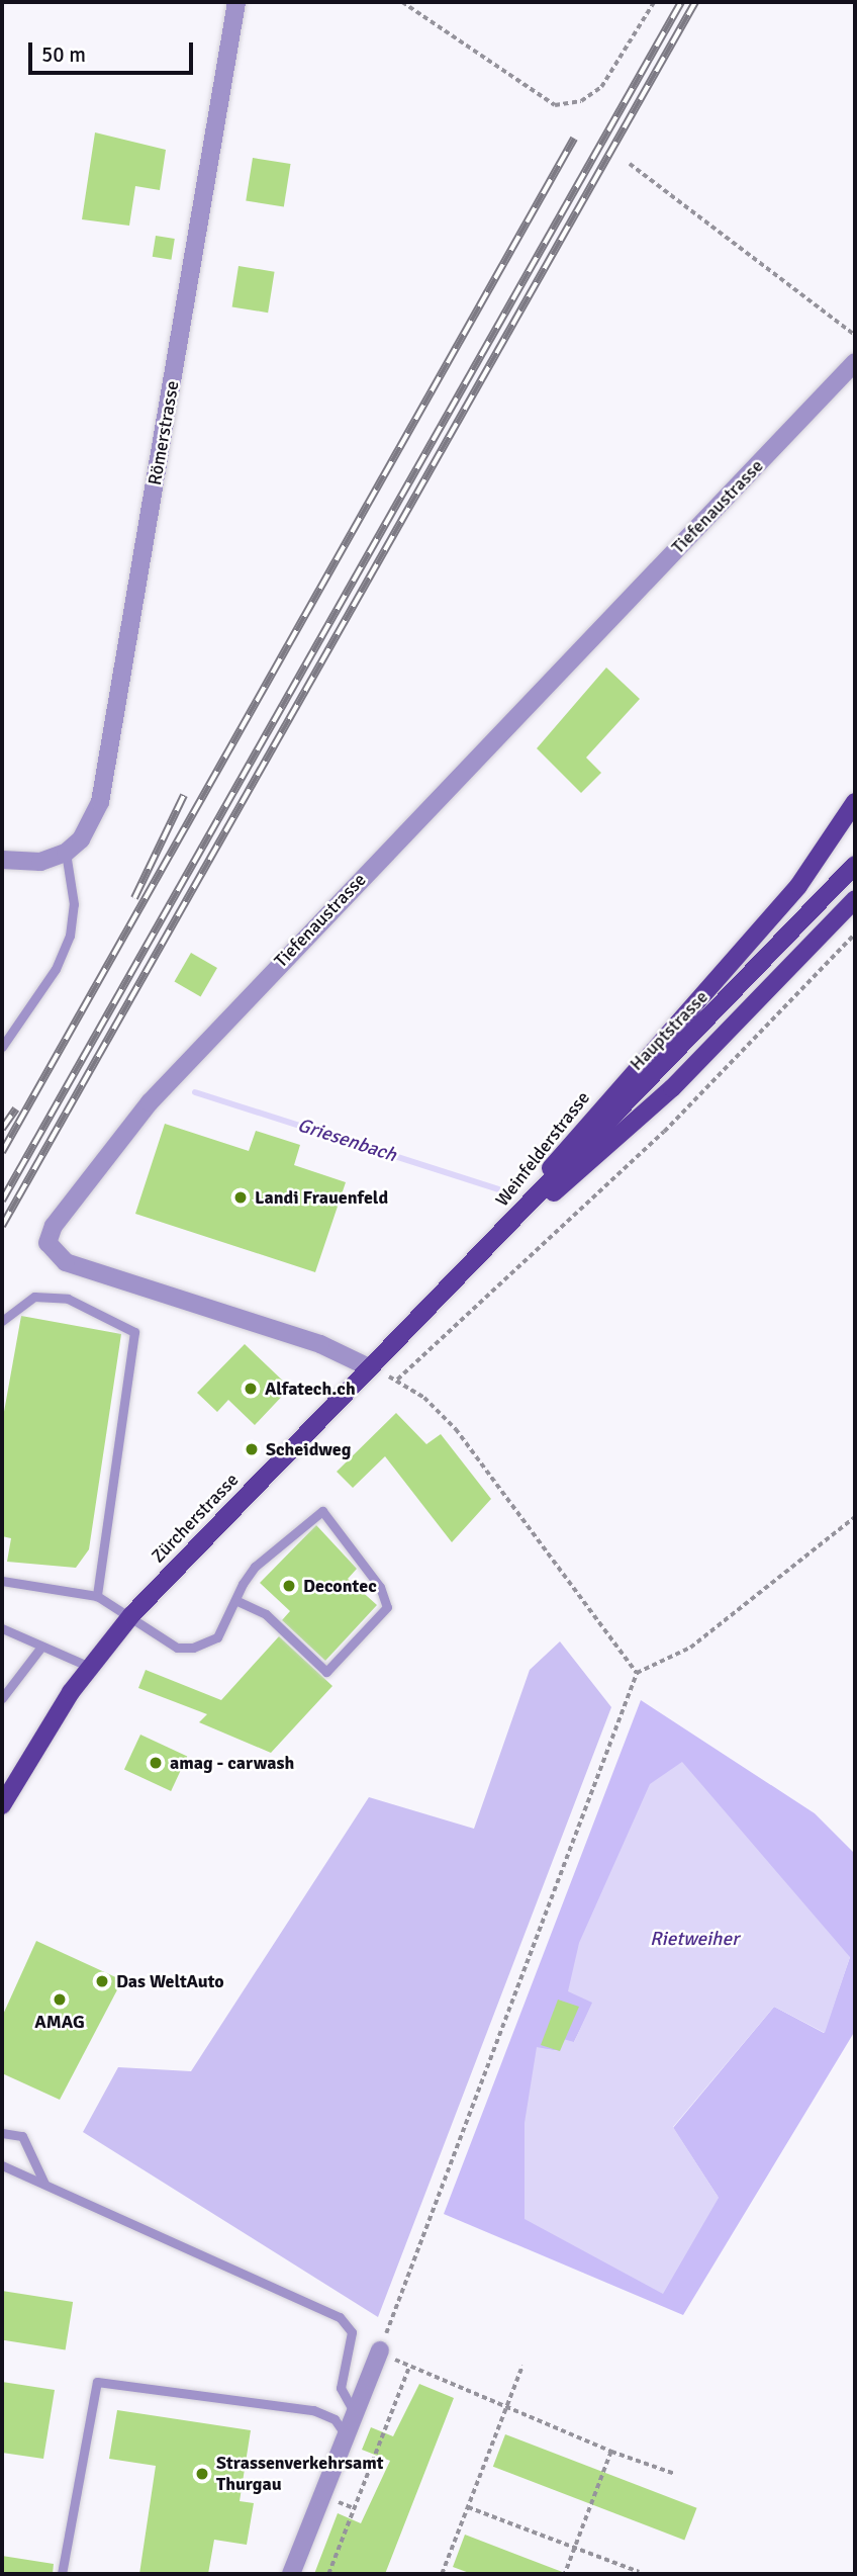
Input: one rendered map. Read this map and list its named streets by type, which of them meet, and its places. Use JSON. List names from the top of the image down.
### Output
{
  "streets": {
    "main road": ["Hauptstrasse", "Weinfelderstrasse", "Zürcherstrasse"],
    "street": ["Römerstrasse", "Tiefenaustrasse"]
  },
  "crossings": [
    ["Tiefenaustrasse", "Zürcherstrasse"],
    ["Hauptstrasse", "Weinfelderstrasse"],
    ["Hauptstrasse", "Zürcherstrasse"],
    ["Weinfelderstrasse", "Zürcherstrasse"]
  ],
  "water": ["Griesenbach", "Rietweiher"],
  "places": [
    "Landi Frauenfeld",
    "Alfatech.ch",
    "Scheidweg",
    "Decontec",
    "amag - carwash",
    "Das WeltAuto",
    "AMAG",
    "Strassenverkehrsamt Thurgau"
  ],
  "scale_bar": "50 m"
}
